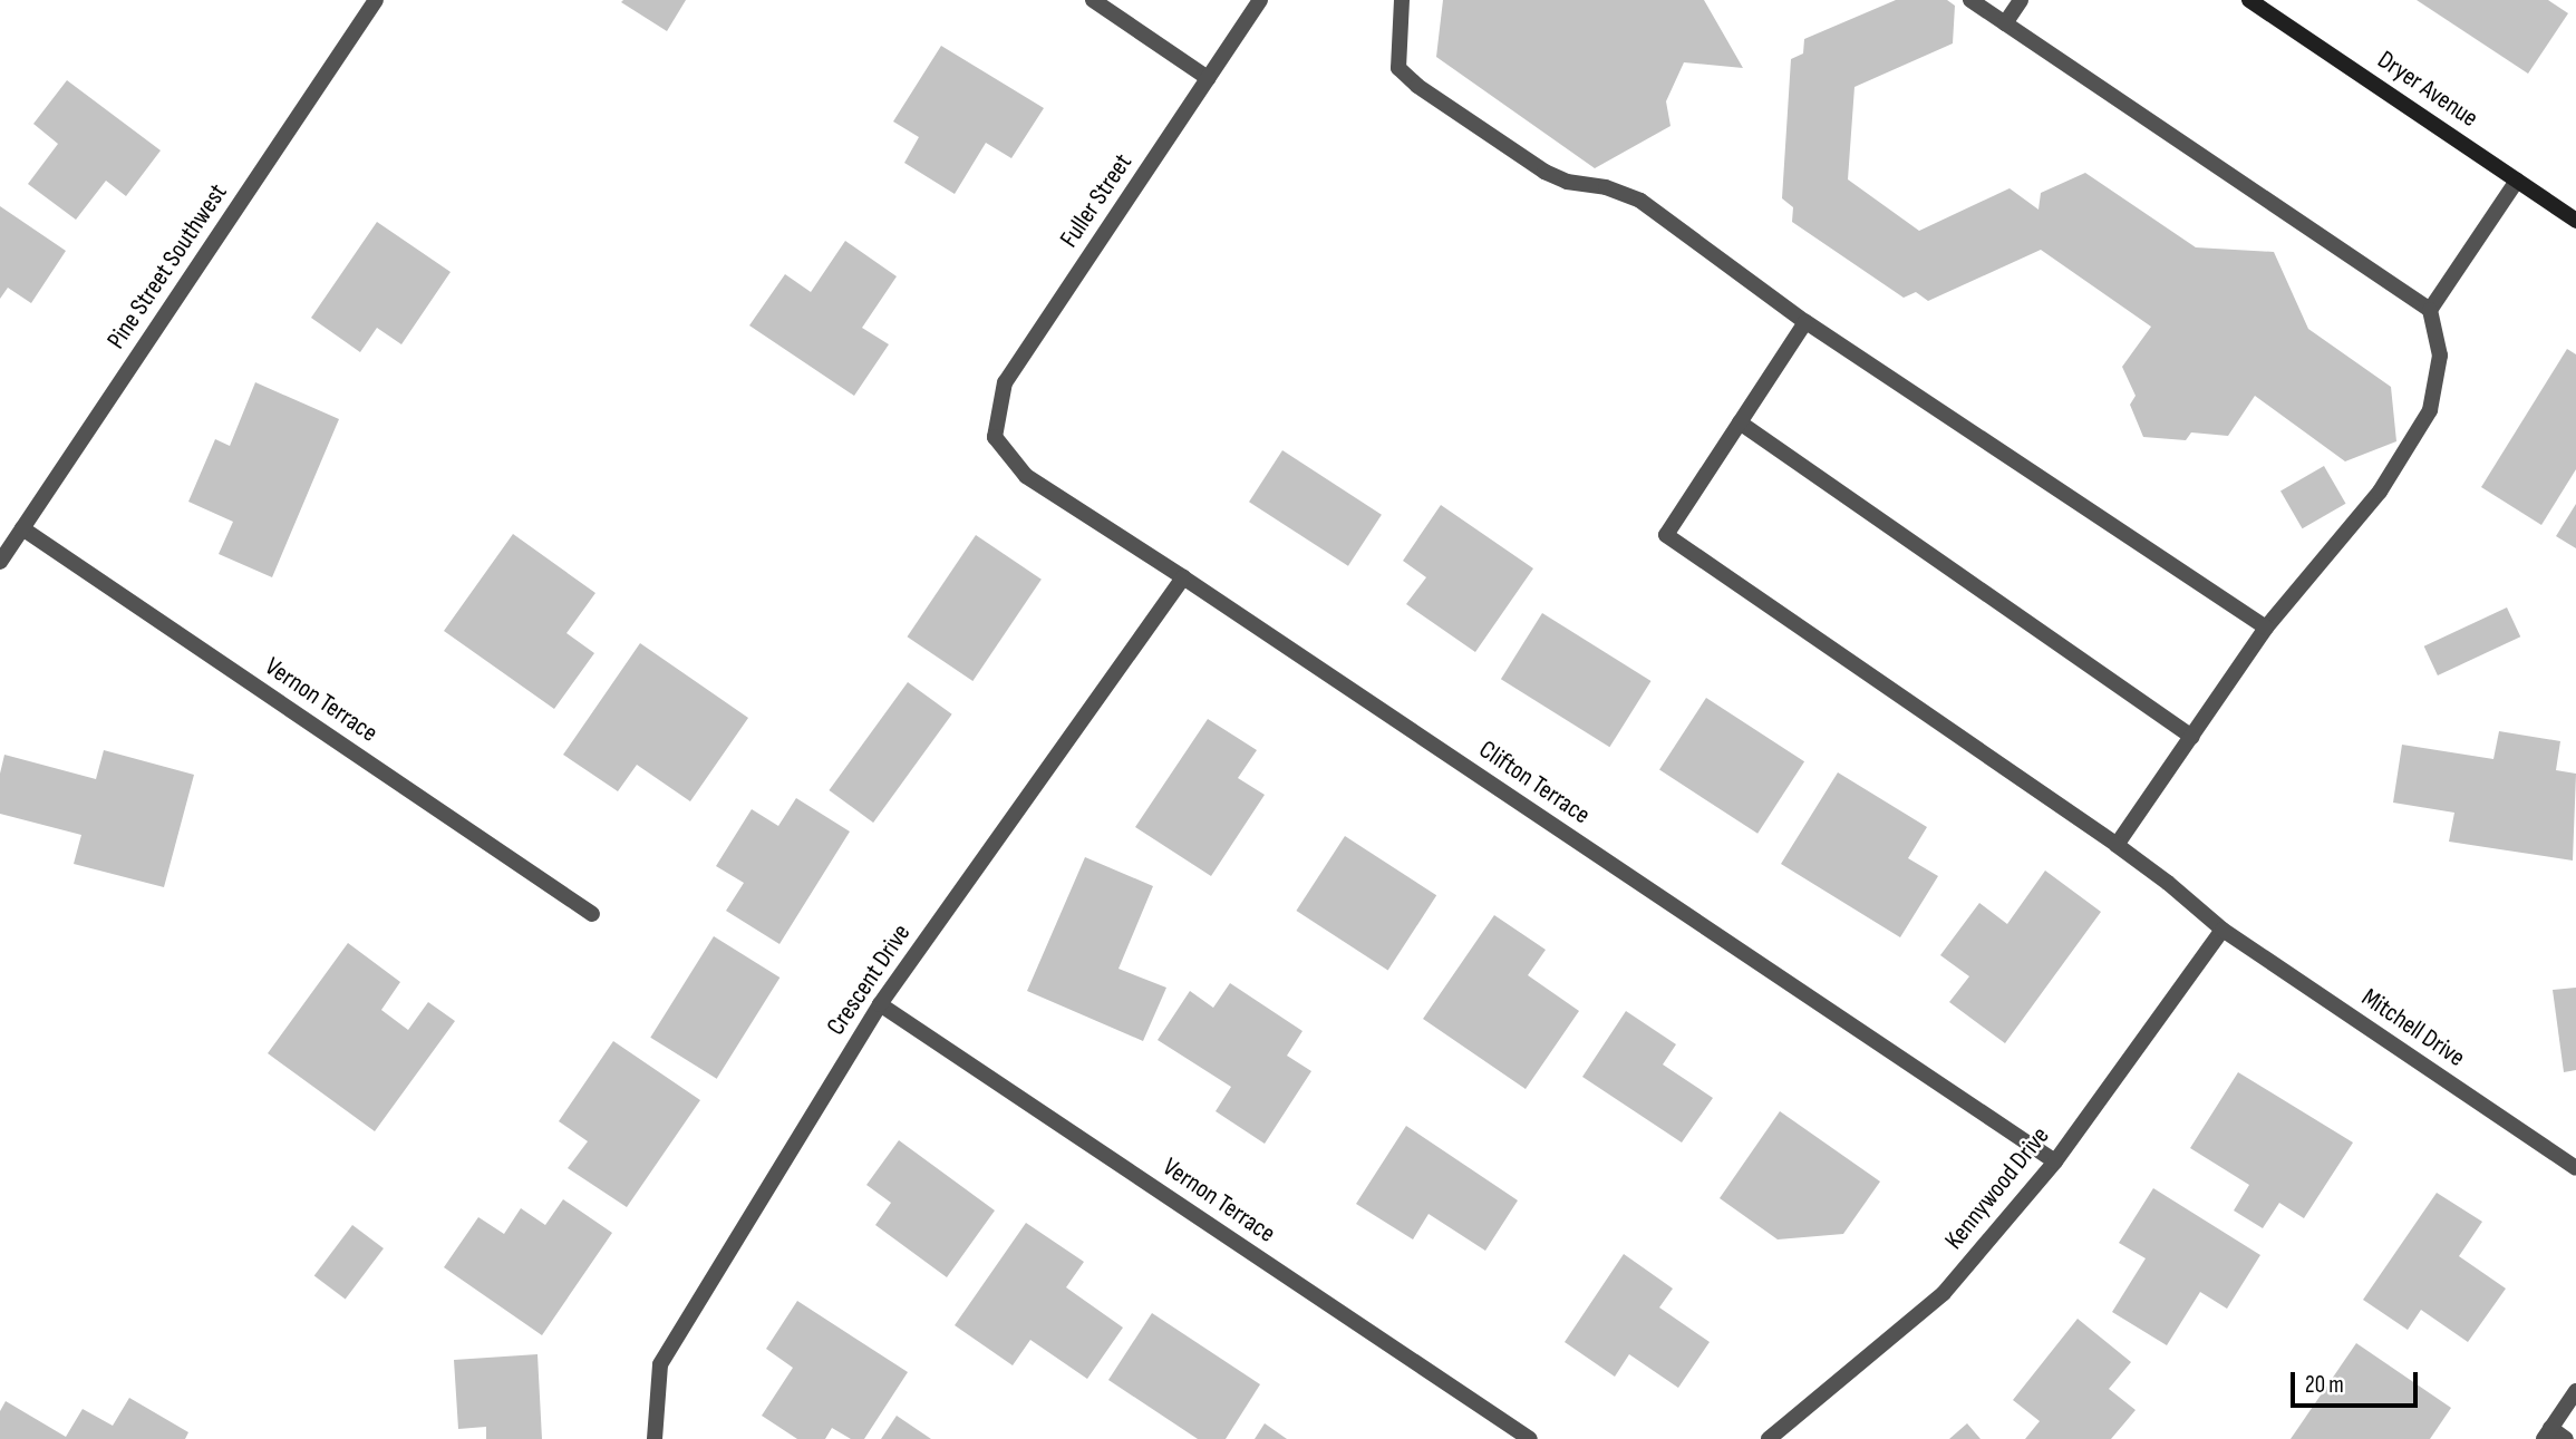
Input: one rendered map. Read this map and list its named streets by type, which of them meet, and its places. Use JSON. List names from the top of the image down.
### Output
{
  "streets": {
    "street": [
      "Dryer Avenue",
      "Fuller Street",
      "Pine Street Southwest",
      "Vernon Terrace",
      "Clifton Terrace",
      "Crescent Drive",
      "Mitchell Drive",
      "Kennywood Drive"
    ]
  },
  "crossings": [
    ["Fuller Street", "Clifton Terrace"],
    ["Pine Street Southwest", "Vernon Terrace"],
    ["Vernon Terrace", "Crescent Drive"],
    ["Clifton Terrace", "Crescent Drive"],
    ["Clifton Terrace", "Kennywood Drive"],
    ["Mitchell Drive", "Kennywood Drive"]
  ],
  "scale_bar": "20 m"
}
